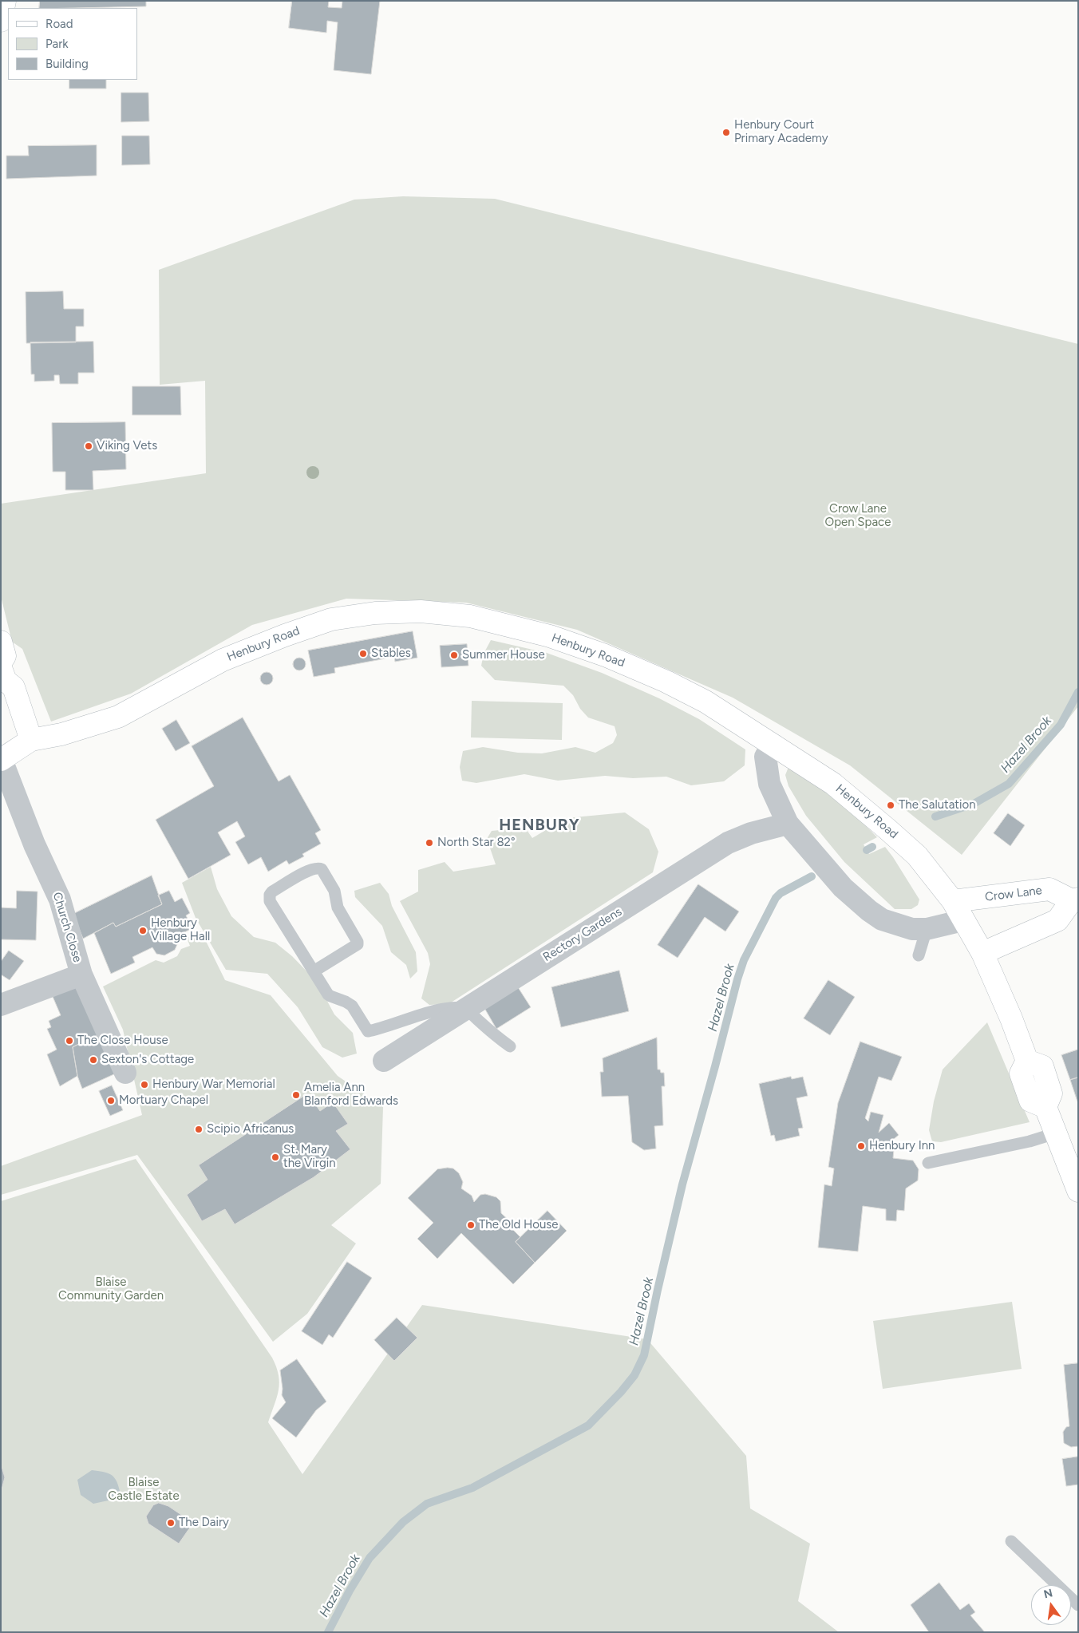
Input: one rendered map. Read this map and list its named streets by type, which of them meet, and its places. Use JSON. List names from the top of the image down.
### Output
{
  "streets": {
    "main road": ["Henbury Road", "Crow Lane"],
    "street": ["Church Close", "Rectory Gardens"]
  },
  "crossings": [
    ["Henbury Road", "Crow Lane"],
    ["Henbury Road", "Church Close"]
  ],
  "districts": ["HENBURY"],
  "water": ["Hazel Brook"],
  "parks": ["Crow Lane Open Space", "Blaise Community Garden", "Blaise Castle Estate"],
  "places": [
    "Henbury Court Primary Academy",
    "Viking Vets",
    "Stables",
    "Summer House",
    "The Salutation",
    "North Star 82°",
    "Henbury Village Hall",
    "The Close House",
    "Sexton's Cottage",
    "Henbury War Memorial",
    "Amelia Ann Blanford Edwards",
    "Mortuary Chapel",
    "Scipio Africanus",
    "Henbury Inn",
    "St. Mary the Virgin",
    "The Old House",
    "The Dairy"
  ],
  "legend": ["Road", "Park", "Building"],
  "north": "top"
}
